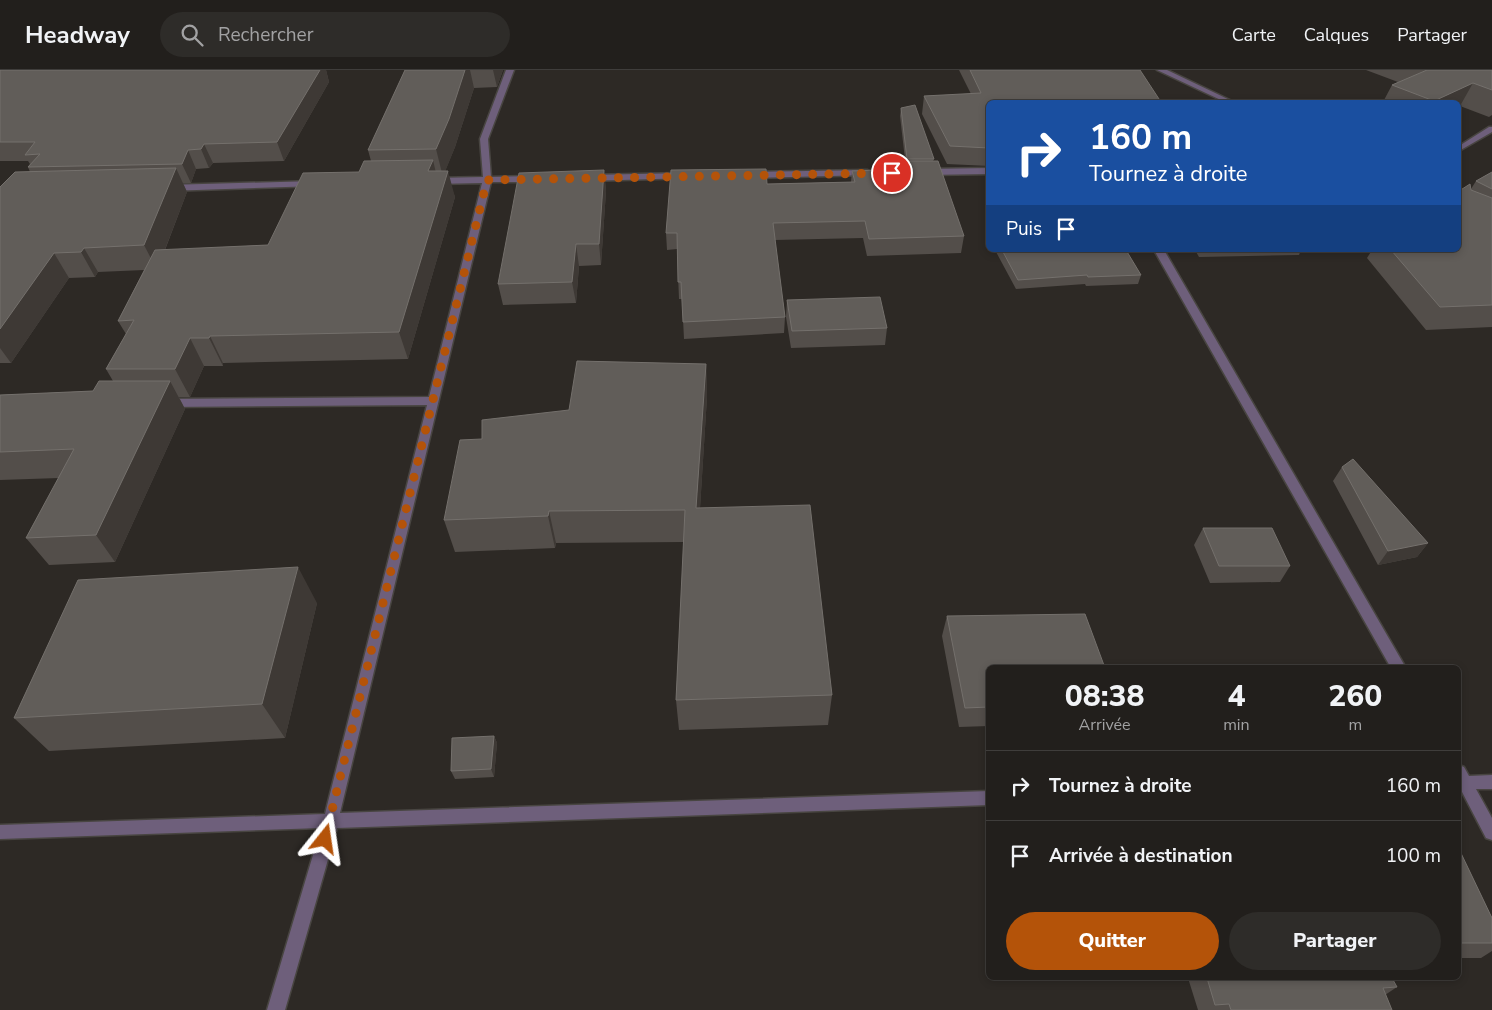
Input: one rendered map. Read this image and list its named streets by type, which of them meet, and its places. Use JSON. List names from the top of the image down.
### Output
{
  "page": {
    "header": "Headway",
    "search": "Rechercher",
    "nav": ["Carte", "Calques", "Partager"],
    "turn": ["160 m", "Tournez à droite"],
    "then": "Puis",
    "eta": [
      "08:38",
      "Arrivée",
      "4",
      "min",
      "260",
      "m"
    ],
    "list": [
      {
        "name": "Tournez à droite",
        "value": "160 m"
      },
      {
        "name": "Arrivée à destination",
        "value": "100 m"
      }
    ],
    "buttons": ["Quitter", "Partager"]
  }
}
